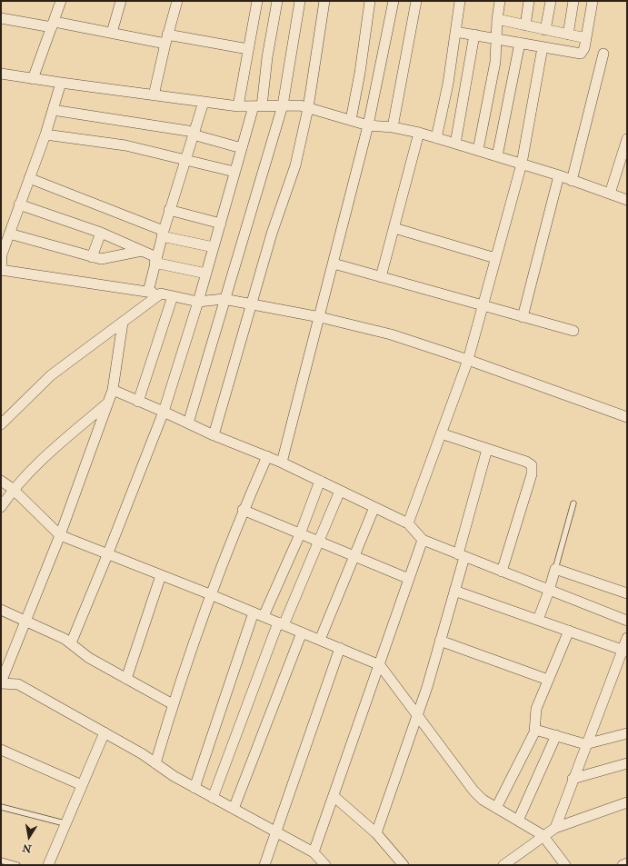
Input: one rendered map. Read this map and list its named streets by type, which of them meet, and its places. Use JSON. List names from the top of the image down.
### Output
{
  "north": "bottom"
}
